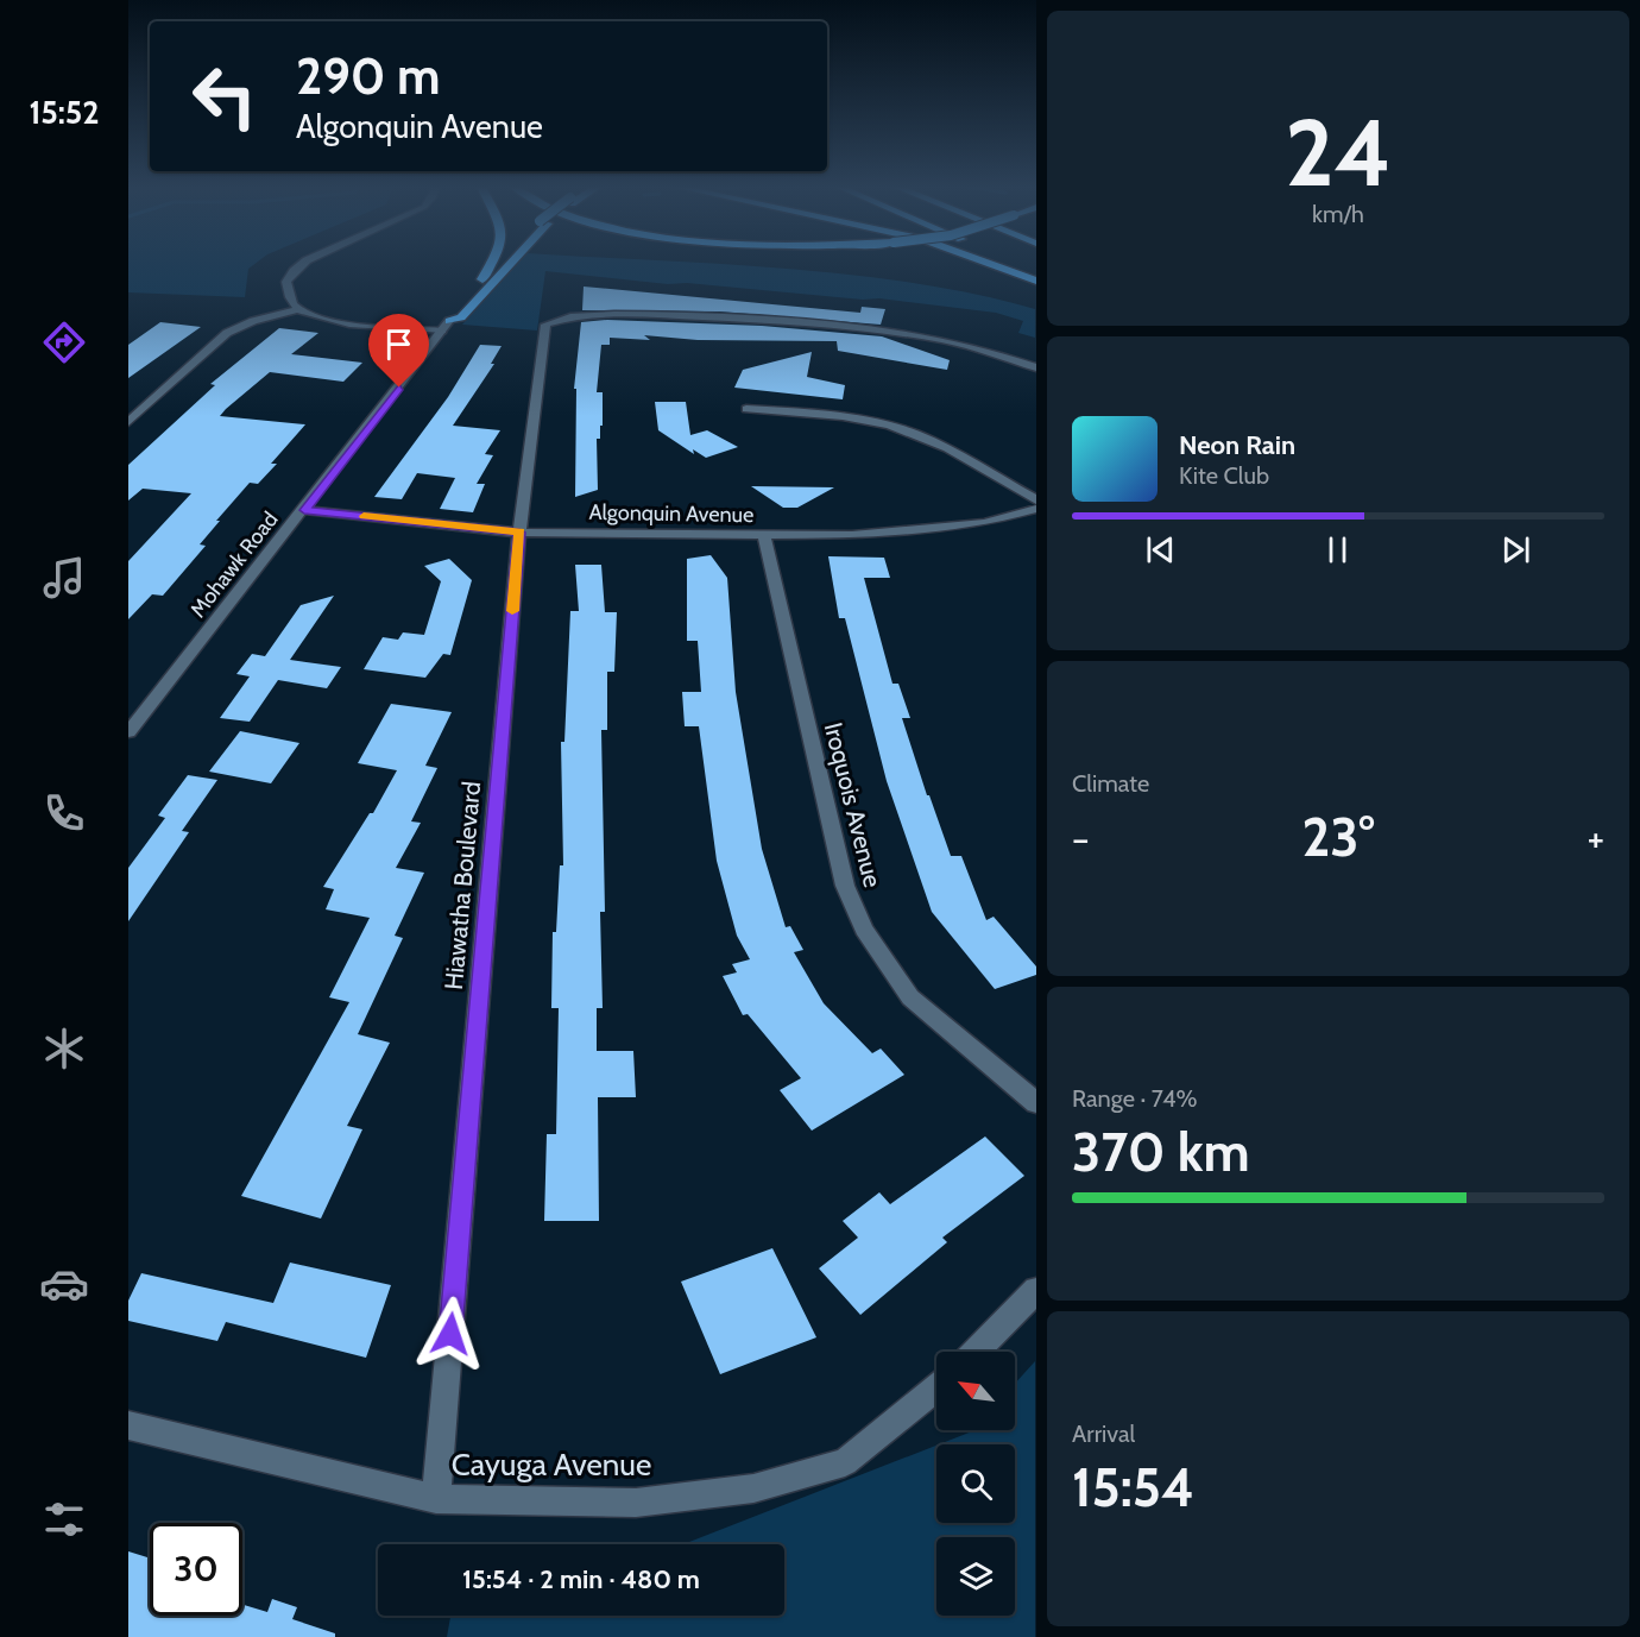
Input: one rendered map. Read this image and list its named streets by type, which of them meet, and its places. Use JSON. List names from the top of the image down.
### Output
{
  "streets": {
    "street": [
      "Algonquin Avenue",
      "Mohawk Road",
      "Iroquois Avenue",
      "Hiawatha Boulevard",
      "Cayuga Avenue"
    ]
  },
  "crossings": [
    ["Algonquin Avenue", "Mohawk Road"],
    ["Algonquin Avenue", "Iroquois Avenue"],
    ["Algonquin Avenue", "Hiawatha Boulevard"],
    ["Hiawatha Boulevard", "Cayuga Avenue"]
  ],
  "north": "top left",
  "page": {
    "tabs": "15:52",
    "tile": [
      ["24", "km/h"],
      "Climate",
      ["Range · 74%", "370 km"],
      ["Arrival", "15:54"]
    ],
    "turn": ["290 m", "Algonquin Avenue"],
    "song": ["Neon Rain", "Kite Club"],
    "heat": ["−", "23°", "+"],
    "limit": "30",
    "trip": "15:54 · 2 min · 480 m"
  }
}
